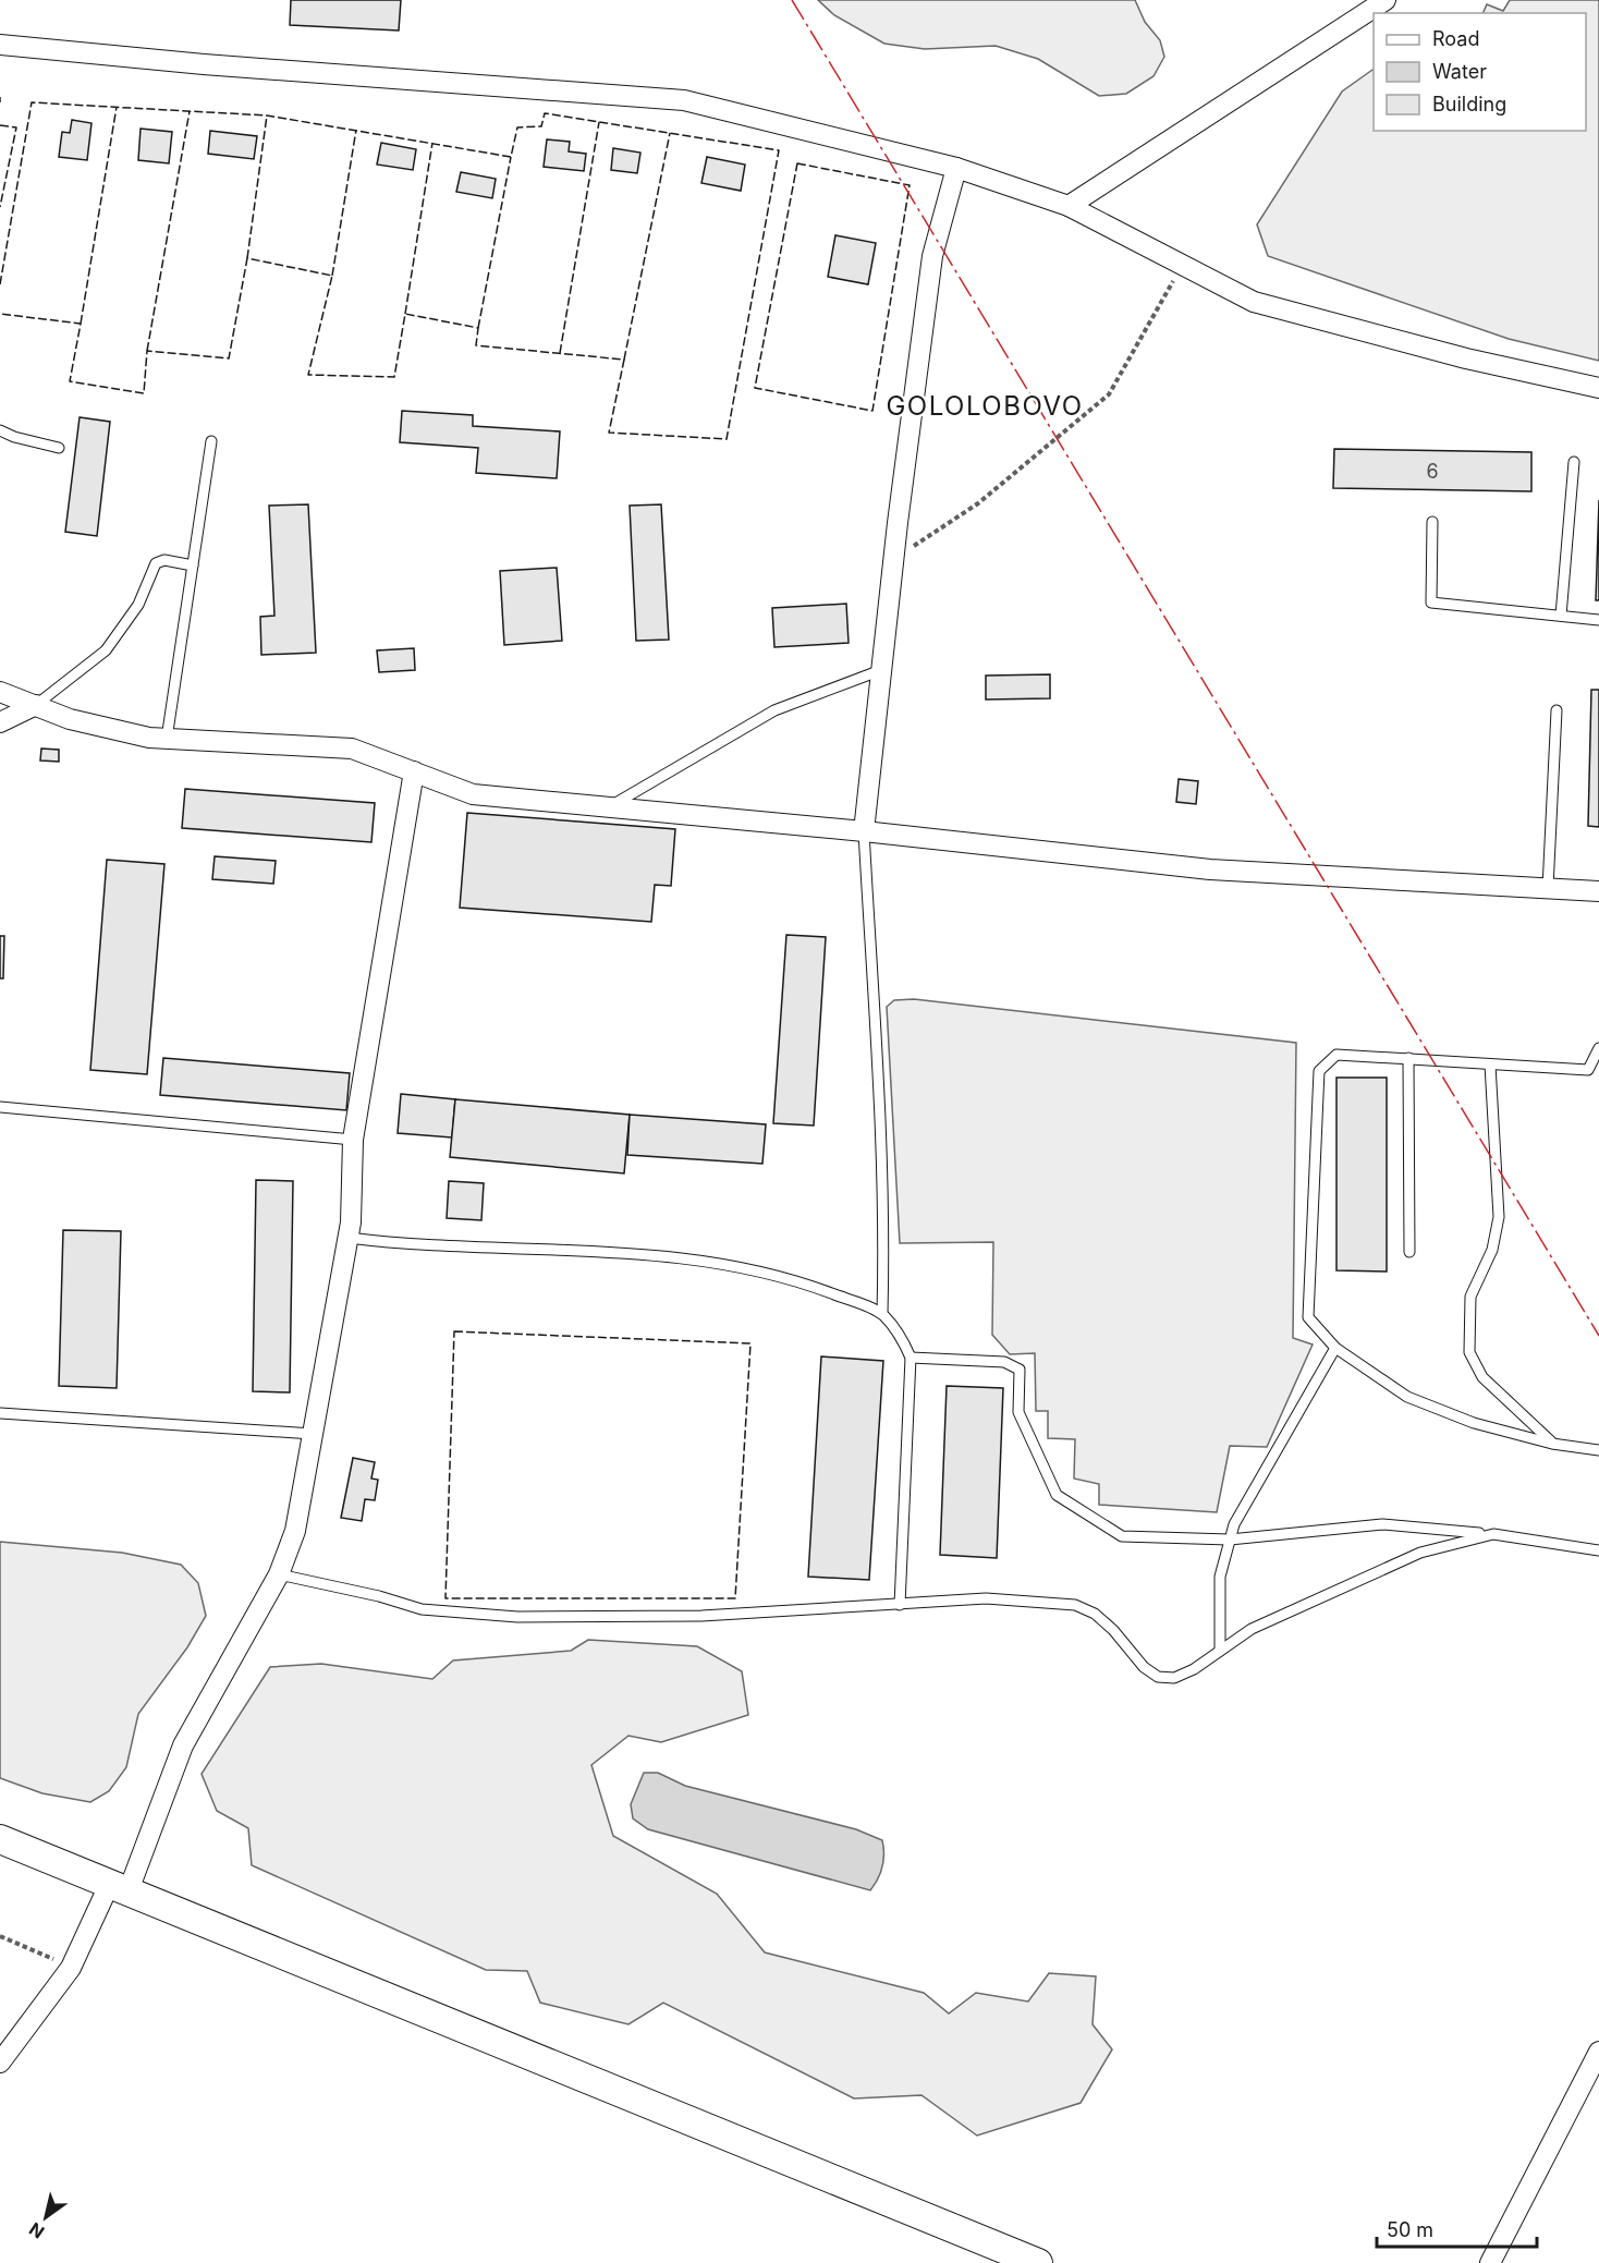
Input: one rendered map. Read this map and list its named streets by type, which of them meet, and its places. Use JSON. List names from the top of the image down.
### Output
{
  "districts": ["GOLOLOBOVO"],
  "house_numbers": ["6"],
  "legend": ["Road", "Water", "Building"],
  "scale_bar": "50 m",
  "north": "bottom left"
}
